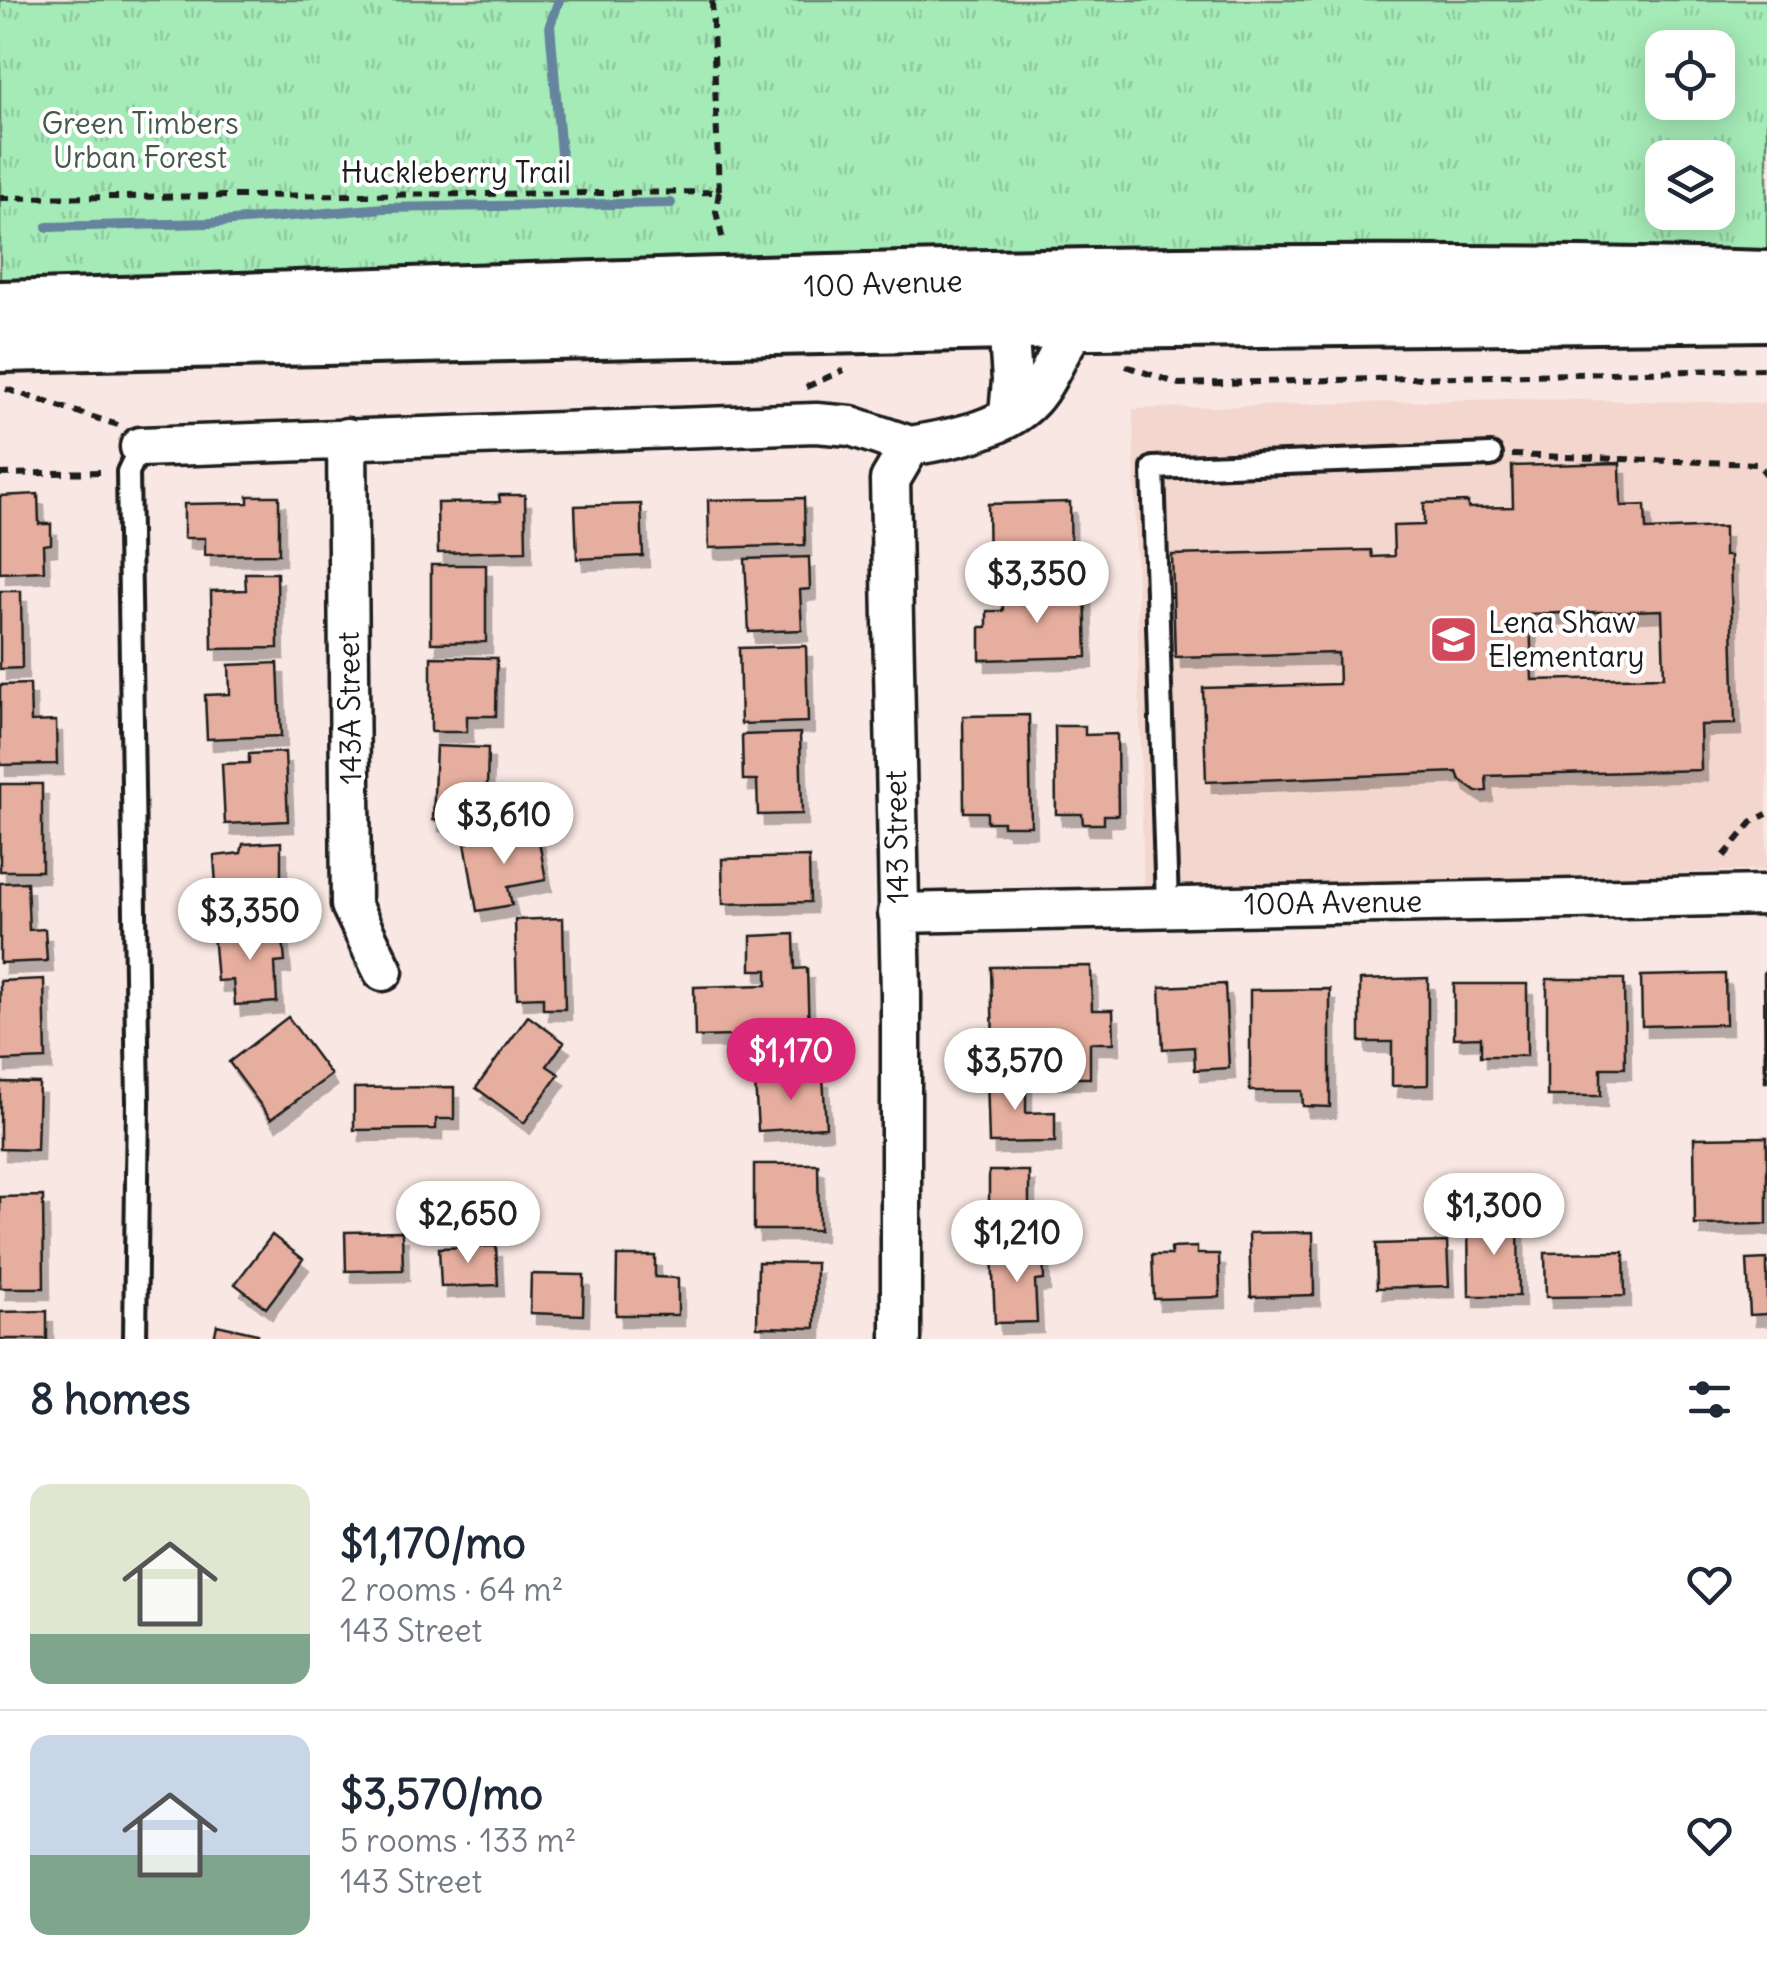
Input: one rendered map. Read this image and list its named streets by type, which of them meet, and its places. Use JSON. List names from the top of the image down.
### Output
{
  "streets": {
    "main road": ["100 Avenue"],
    "street": ["143A Street", "143 Street", "100A Avenue"],
    "path": ["Huckleberry Trail"]
  },
  "crossings": [
    ["143 Street", "100A Avenue"]
  ],
  "parks": ["Green Timbers Urban Forest"],
  "places": {
    "school or university": ["Lena Shaw Elementary"]
  },
  "page": {
    "price": [
      "$3,350",
      "$3,610",
      "$3,350",
      "$1,170",
      "$3,570",
      "$1,300",
      "$2,650",
      "$1,210"
    ],
    "heading": "8 homes",
    "list": [
      {
        "name": "$1,170/mo",
        "note": "2 rooms · 64 m² · 143 Street"
      },
      {
        "name": "$3,570/mo",
        "note": "5 rooms · 133 m² · 143 Street"
      }
    ]
  }
}
